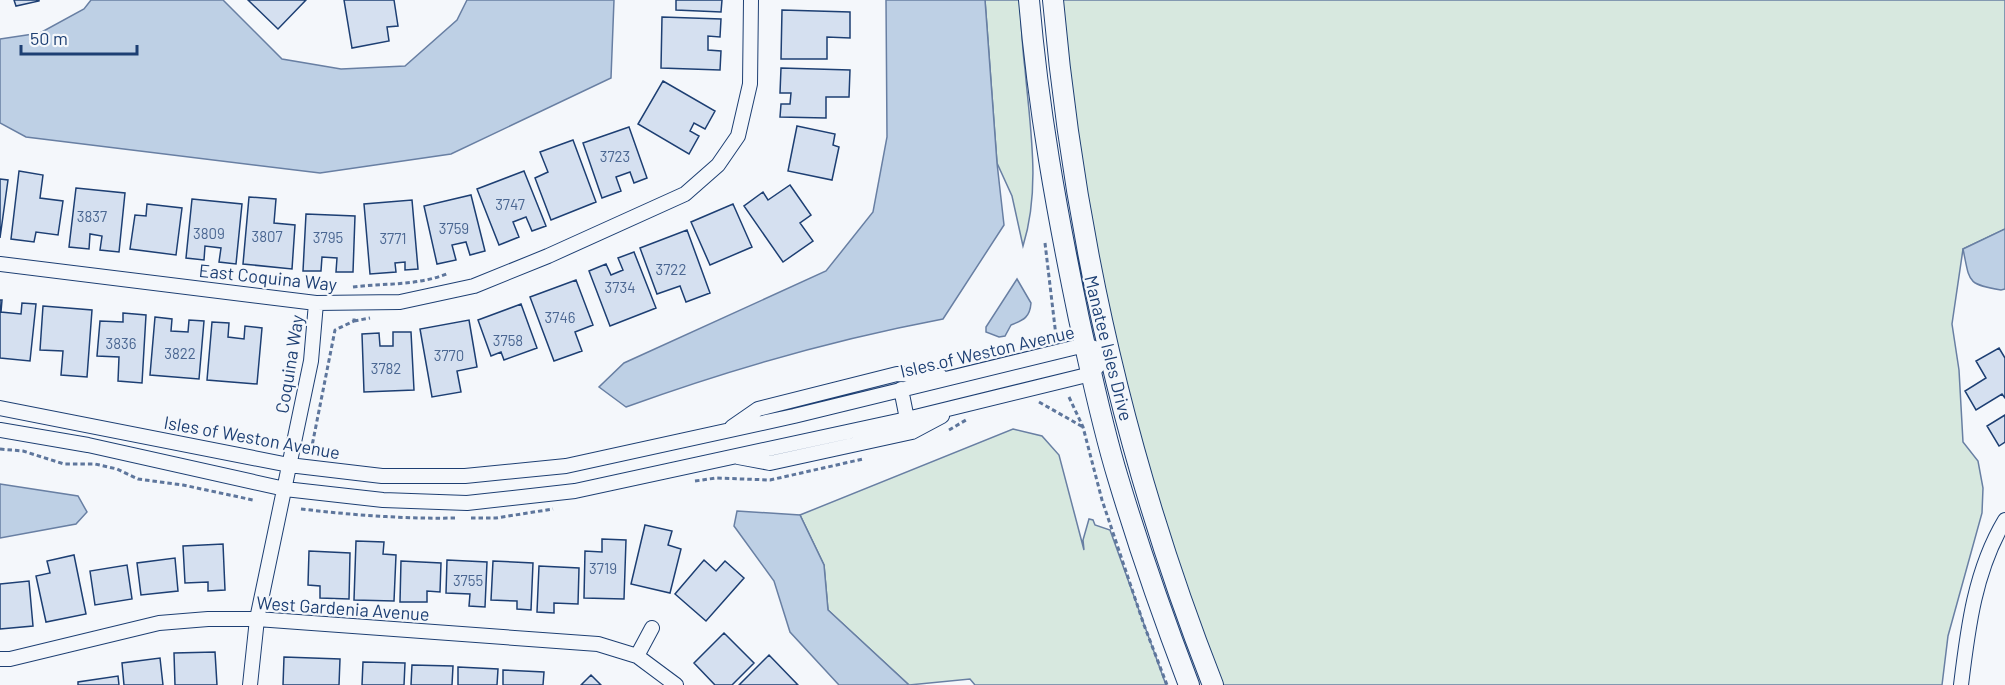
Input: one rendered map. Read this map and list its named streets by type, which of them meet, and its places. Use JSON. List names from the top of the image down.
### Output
{
  "streets": {
    "street": [
      "East Coquina Way",
      "Manatee Isles Drive",
      "Isles of Weston Avenue",
      "Coquina Way",
      "West Gardenia Avenue"
    ]
  },
  "crossings": [
    ["East Coquina Way", "Coquina Way"],
    ["Manatee Isles Drive", "Isles of Weston Avenue"],
    ["Isles of Weston Avenue", "Coquina Way"],
    ["Coquina Way", "West Gardenia Avenue"]
  ],
  "house_numbers": [
    "3723",
    "3747",
    "3837",
    "3759",
    "3809",
    "3807",
    "3795",
    "3771",
    "3722",
    "3734",
    "3746",
    "3758",
    "3836",
    "3822",
    "3770",
    "3782",
    "3719",
    "3755"
  ],
  "scale_bar": "50 m"
}
